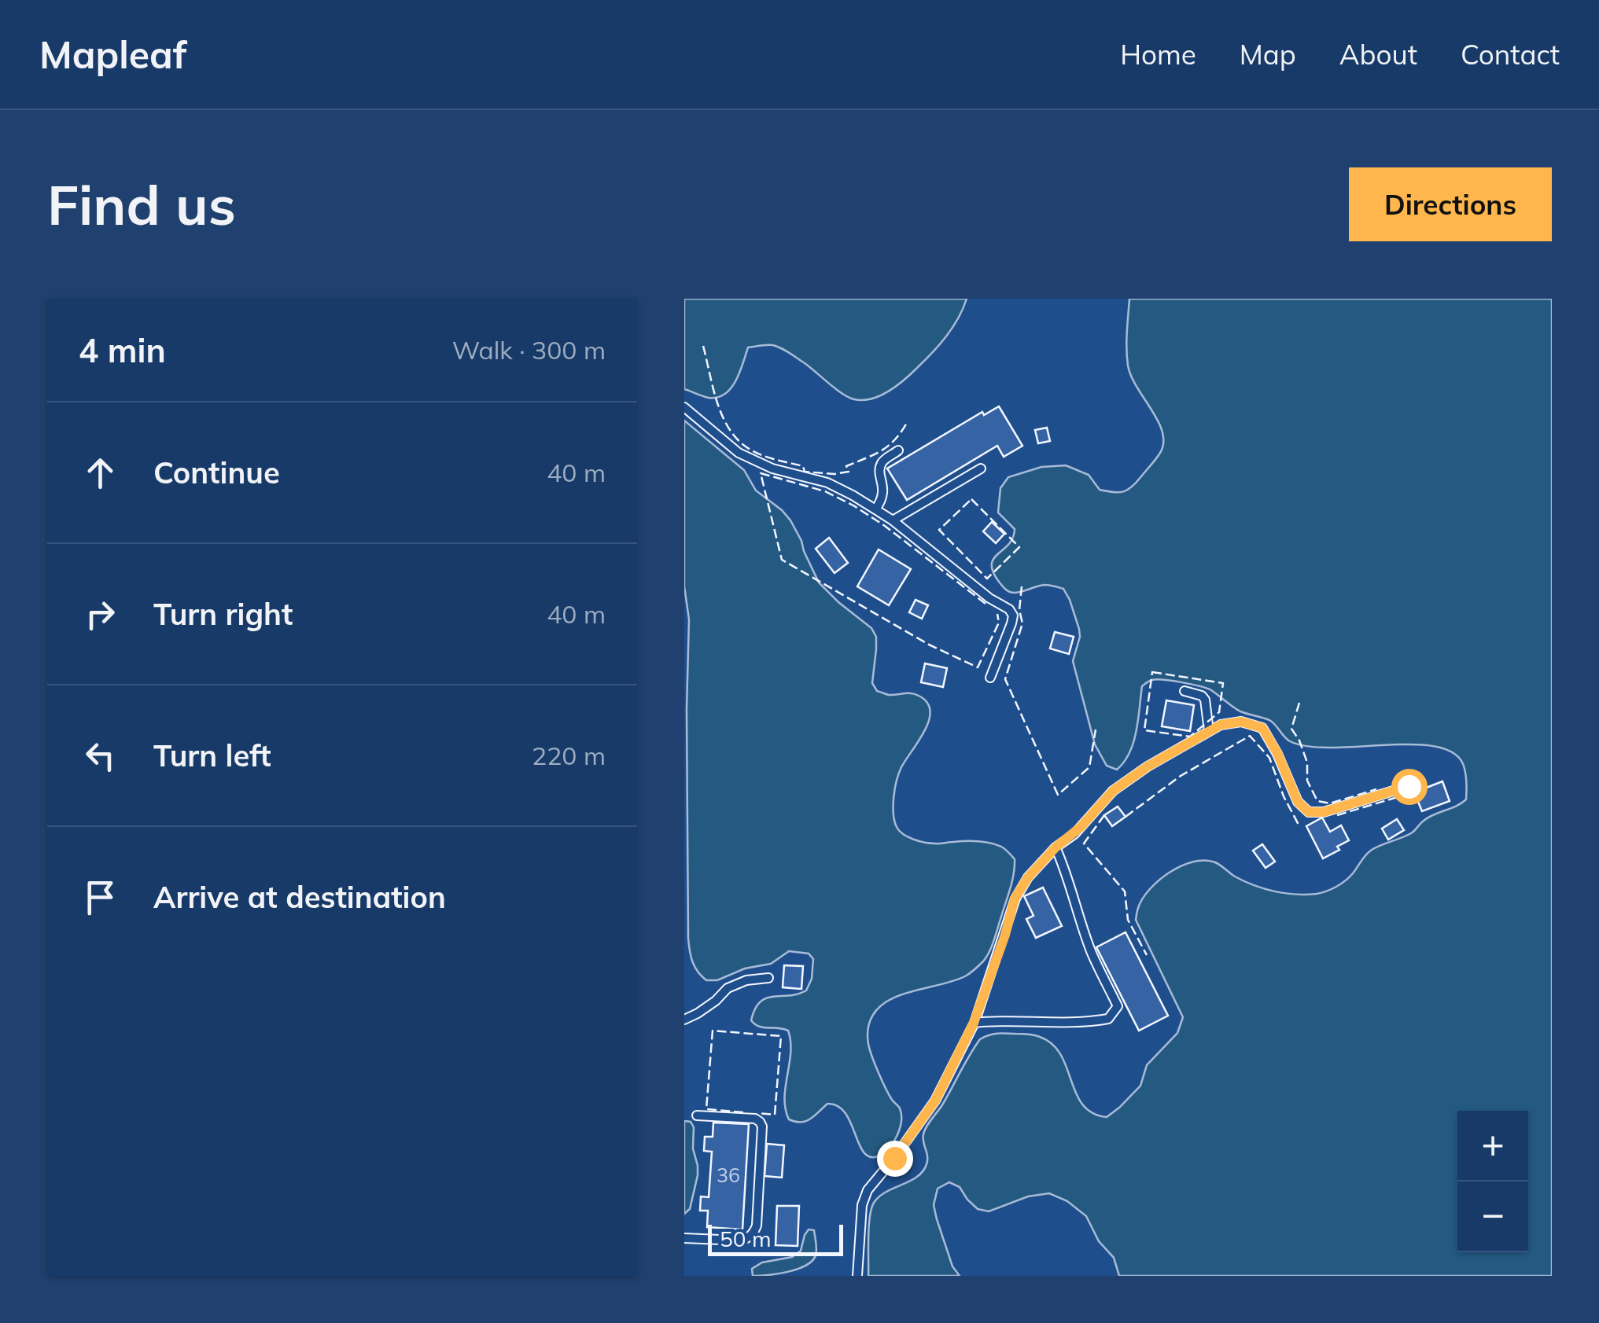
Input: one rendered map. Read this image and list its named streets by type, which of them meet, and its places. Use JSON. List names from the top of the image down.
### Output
{
  "house_numbers": ["36"],
  "scale_bar": "50 m",
  "page": {
    "header": "Mapleaf",
    "nav": [
      "Home",
      "Map",
      "About",
      "Contact"
    ],
    "buttons": "Directions",
    "title": "Find us",
    "heading": ["4 min", "Walk · 300 m"],
    "list": [
      ["Continue", "40 m"],
      ["Turn right", "40 m"],
      ["Turn left", "220 m"],
      "Arrive at destination"
    ],
    "map_buttons": ["+", "−"],
    "scale": "50 m"
  }
}
